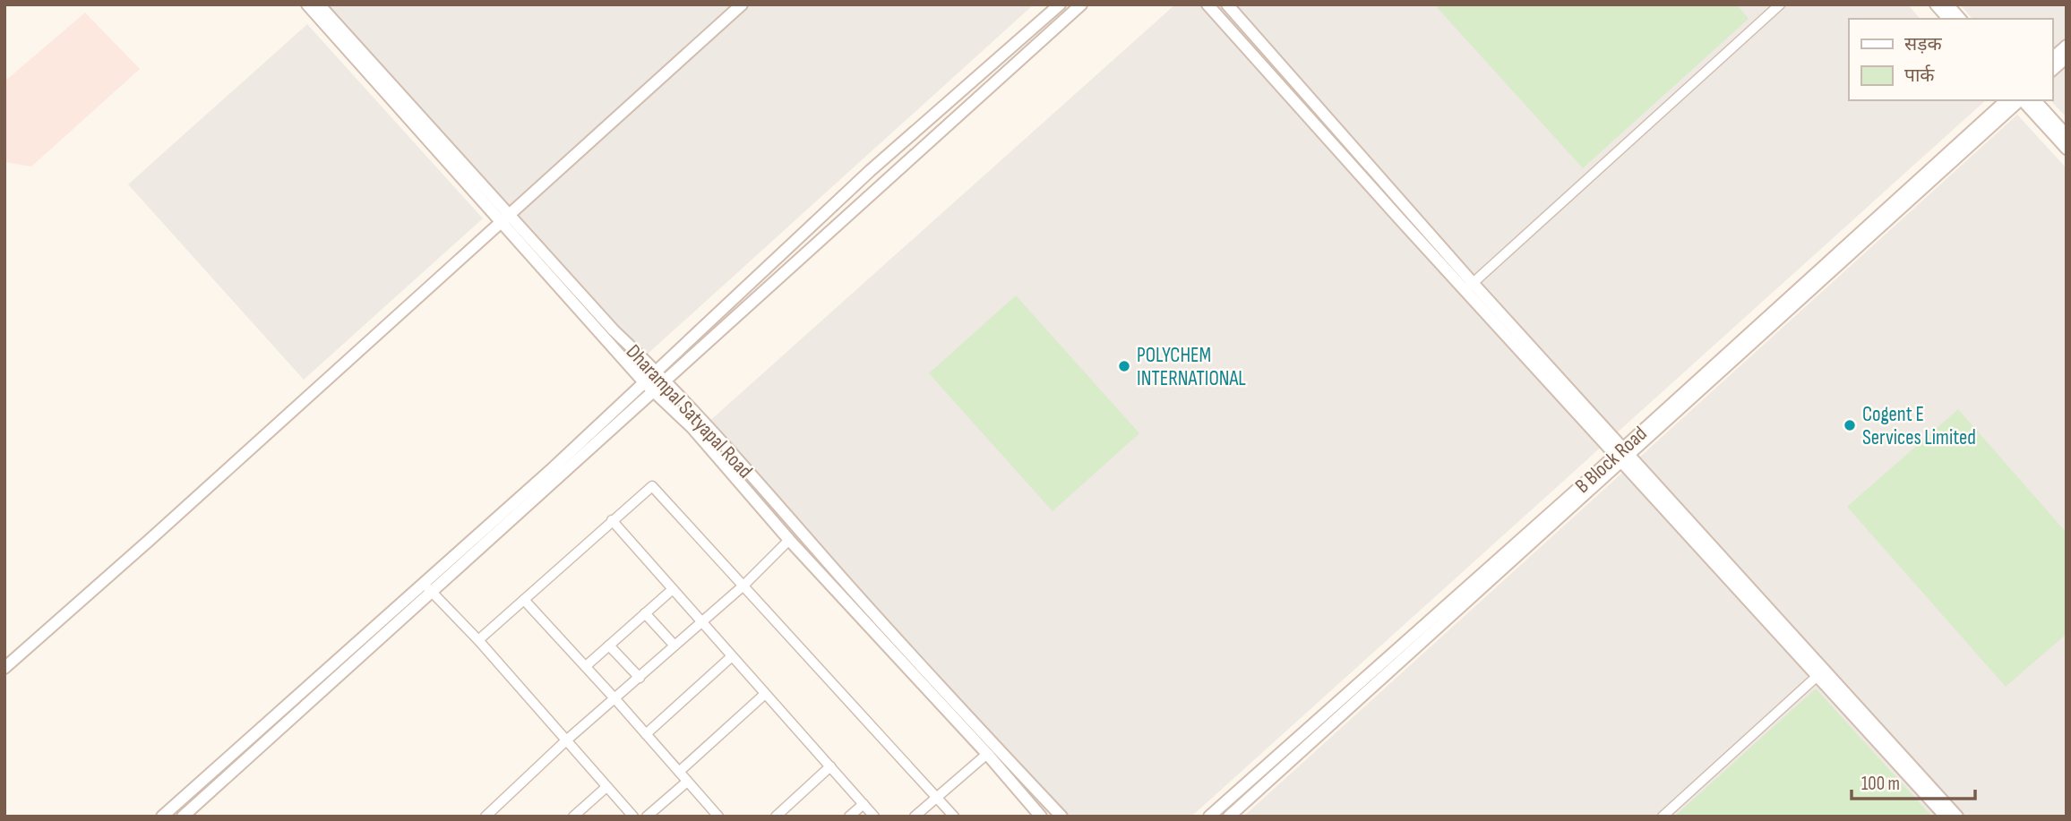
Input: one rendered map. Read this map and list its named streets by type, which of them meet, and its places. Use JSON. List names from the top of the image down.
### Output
{
  "streets": {
    "street": ["Dharampal Satyapal Road", "B Block Road"]
  },
  "places": ["POLYCHEM INTERNATIONAL", "Cogent E Services Limited"],
  "legend": ["सड़क", "पार्क"],
  "scale_bar": "100 m"
}
